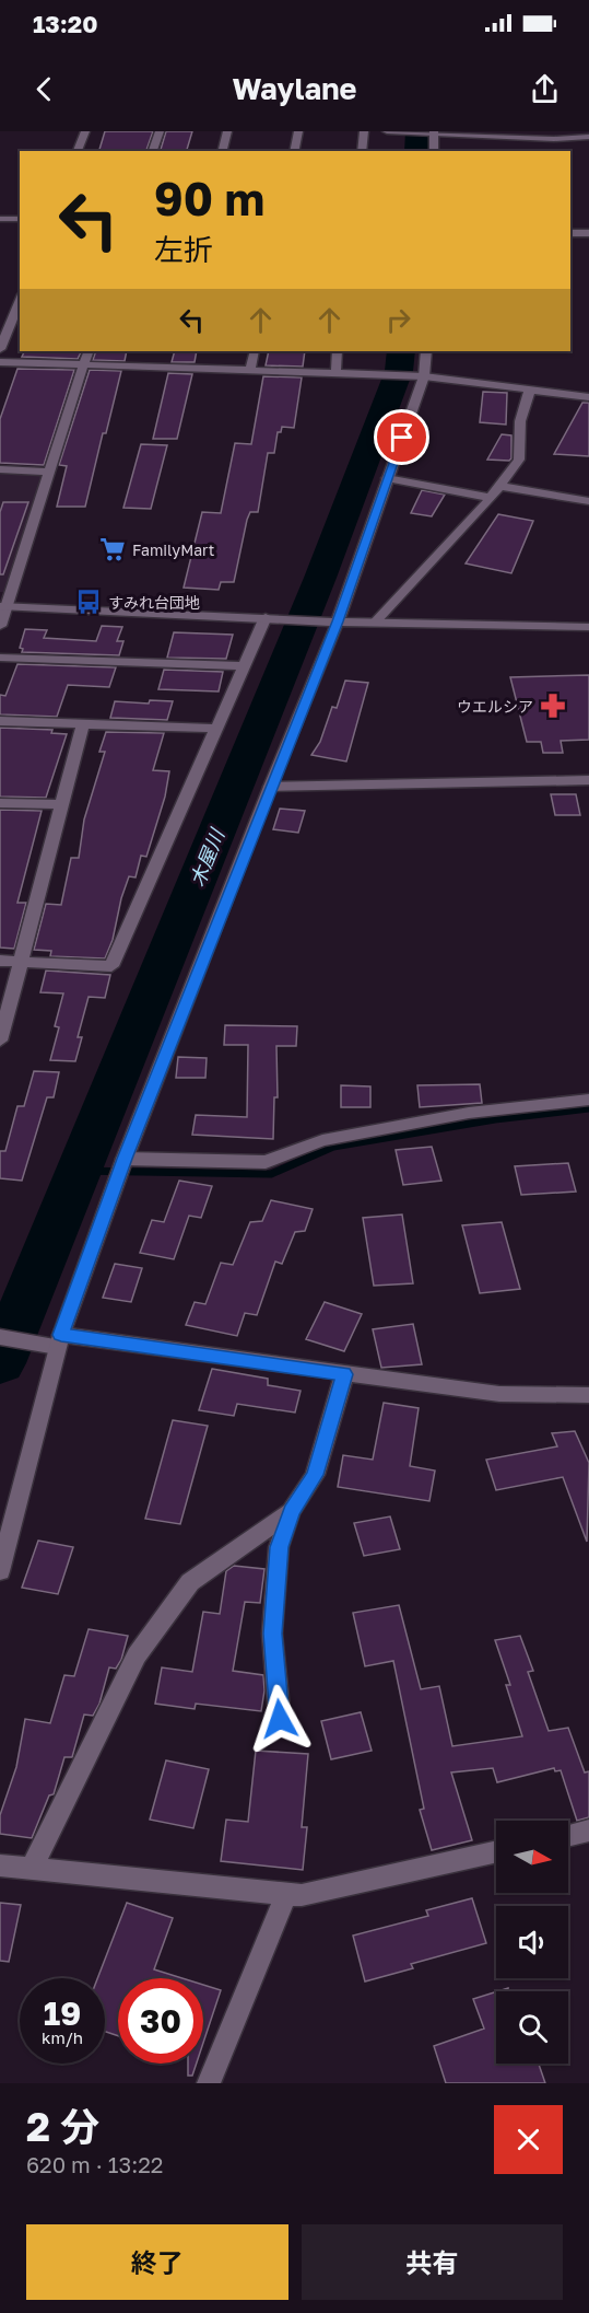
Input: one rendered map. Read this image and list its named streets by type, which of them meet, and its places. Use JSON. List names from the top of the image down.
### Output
{
  "water": ["木屋川"],
  "places": {
    "supermarket": ["FamilyMart"],
    "bus stop": ["すみれ台団地"],
    "pharmacy": ["ウエルシア"]
  },
  "north": "right",
  "page": {
    "status": "13:20",
    "header": "Waylane",
    "turn": ["90 m", "左折"],
    "speed": "19 km/h",
    "limit": "30",
    "heading": ["2 分", "620 m · 13:22"],
    "buttons": ["終了", "共有"]
  }
}
